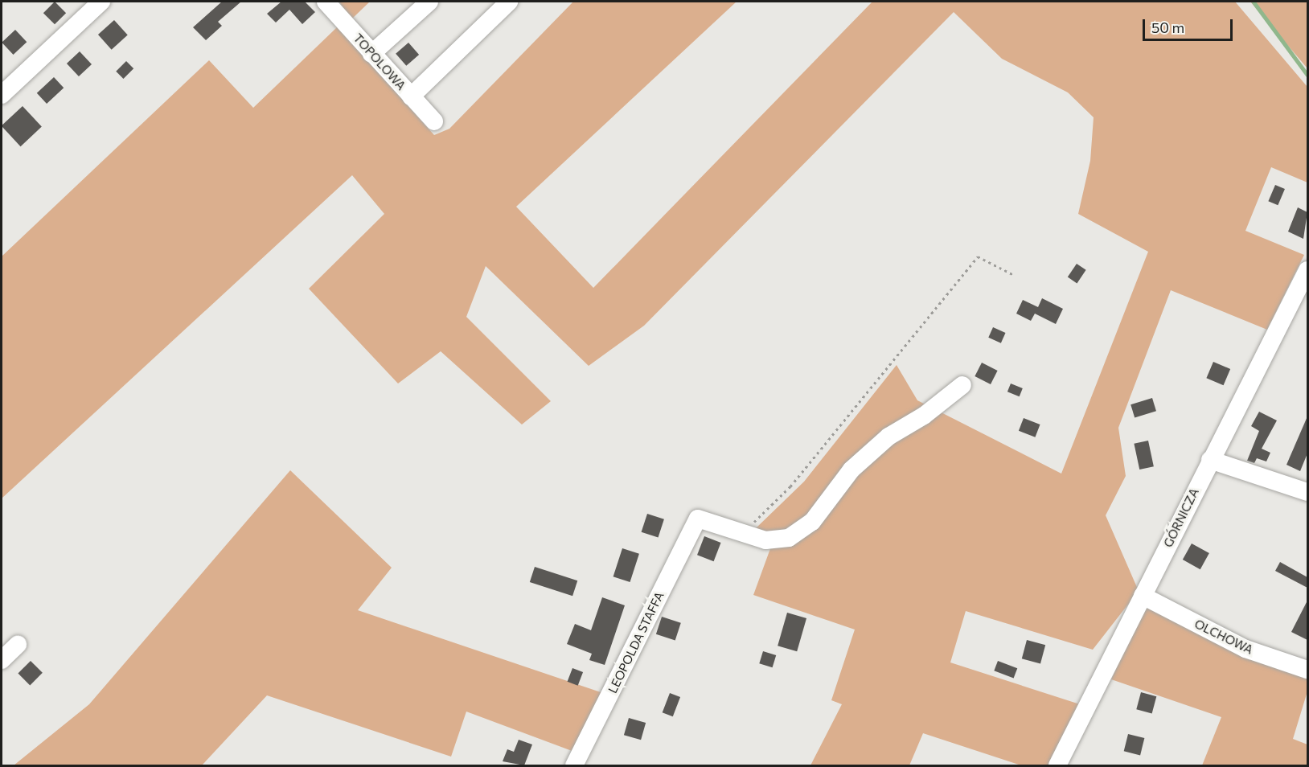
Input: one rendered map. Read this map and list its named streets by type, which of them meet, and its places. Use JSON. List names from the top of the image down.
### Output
{
  "streets": {
    "street": [
      "TOPOLOWA",
      "GÓRNICZA",
      "OLCHOWA",
      "LEOPOLDA STAFFA"
    ]
  },
  "crossings": [
    ["GÓRNICZA", "OLCHOWA"]
  ],
  "scale_bar": "50 m"
}
